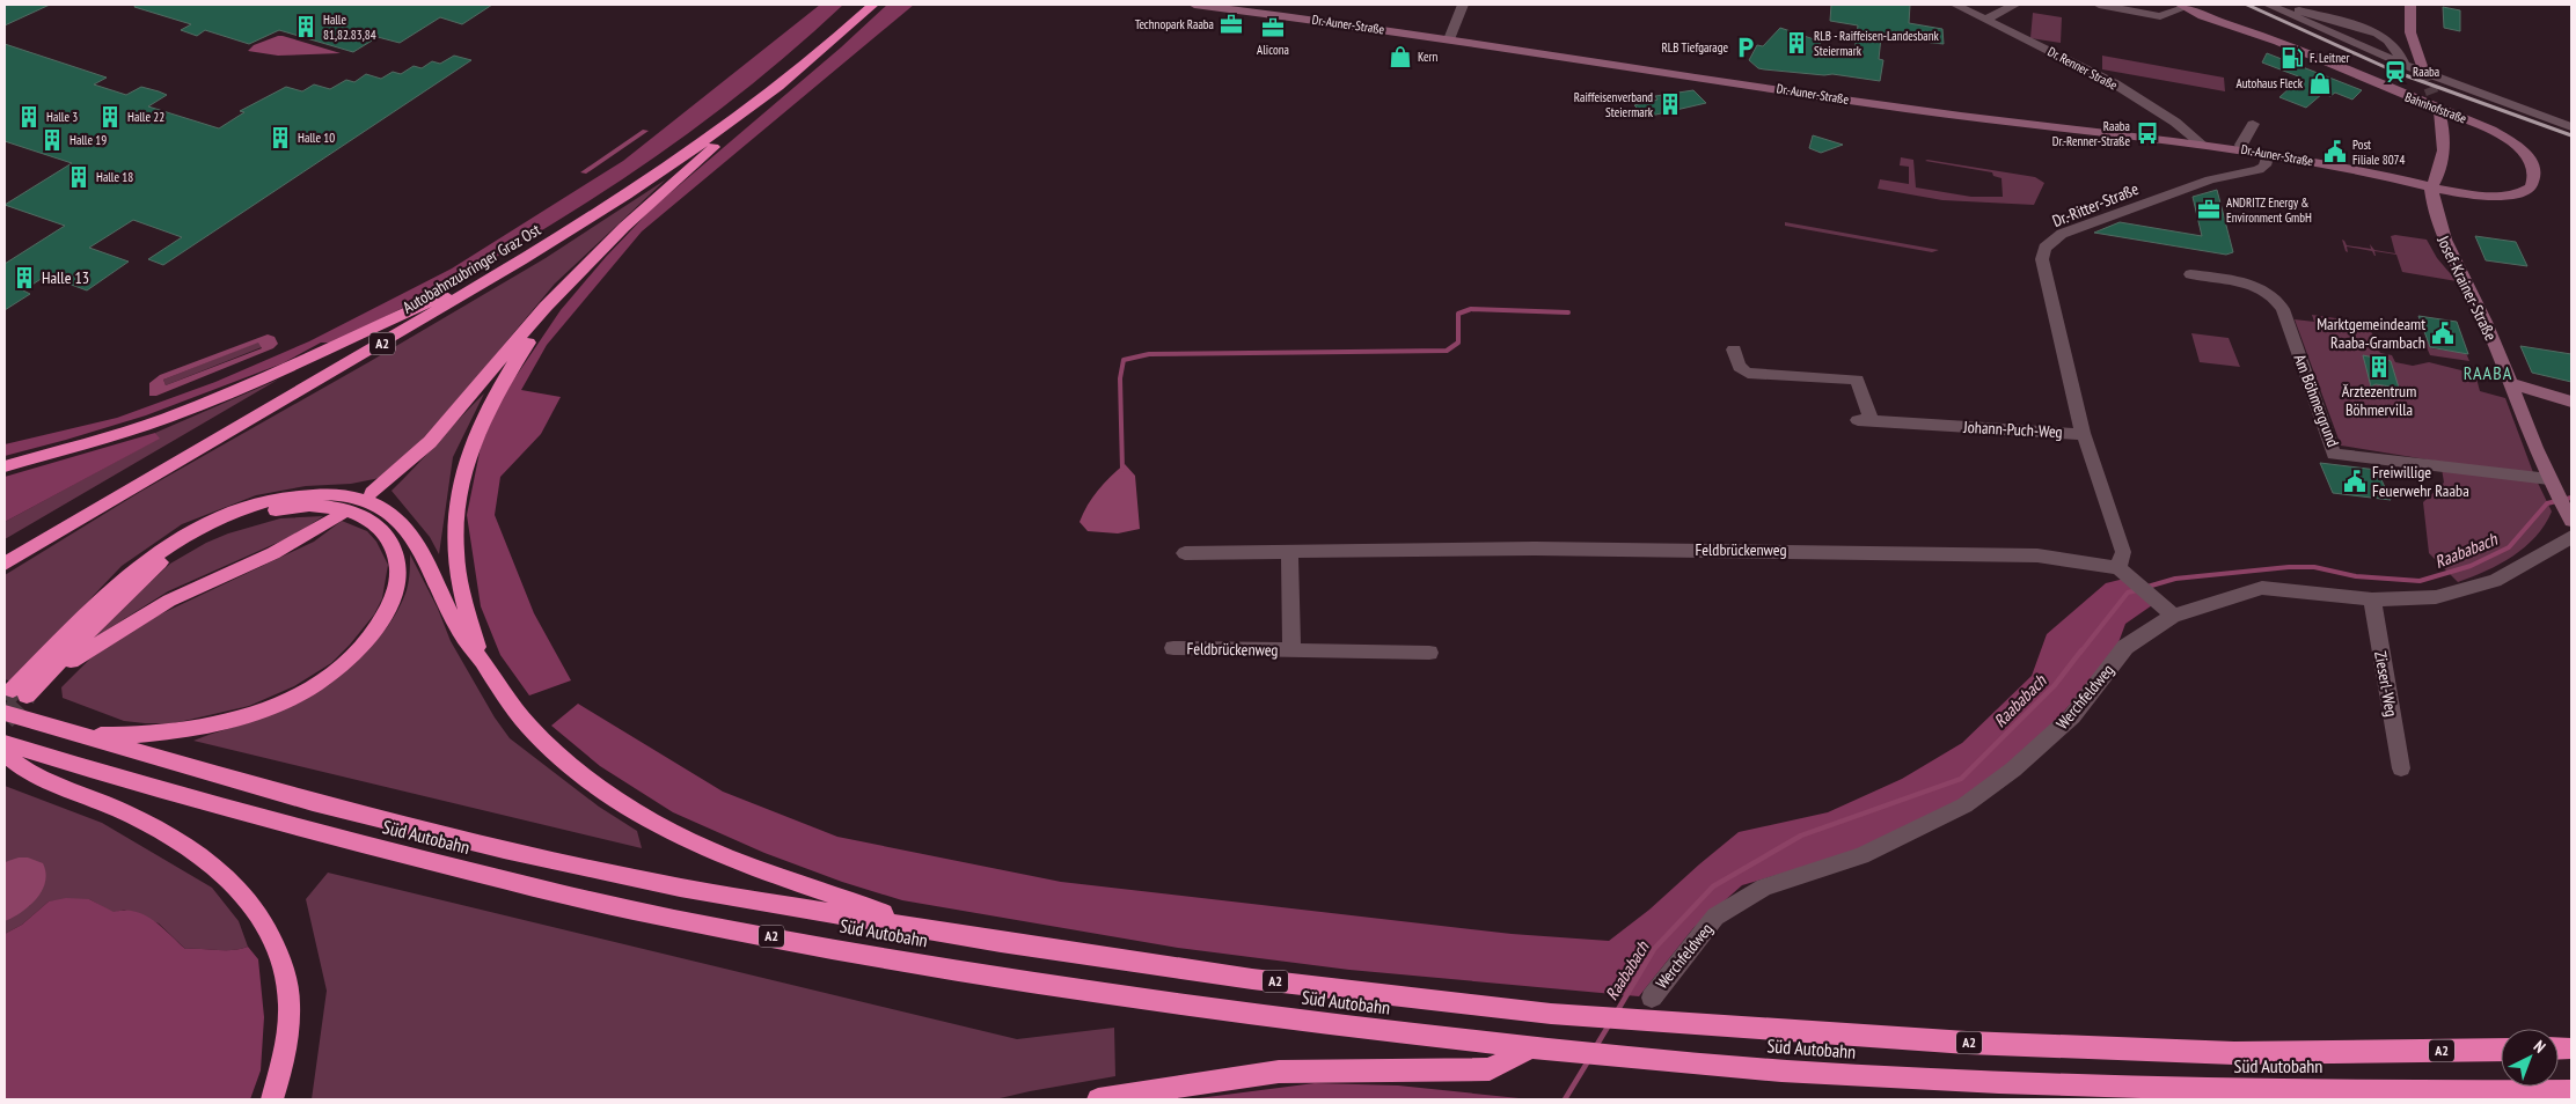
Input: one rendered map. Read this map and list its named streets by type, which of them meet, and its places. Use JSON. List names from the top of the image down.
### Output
{
  "streets": {
    "highway": ["Autobahnzubringer Graz Ost", "A2", "Süd Autobahn"],
    "main road": ["Dr.-Auner-Straße", "Bahnhofstraße", "Josef-Krainer-Straße"],
    "street": [
      "Dr. Renner Straße",
      "Dr.-Ritter-Straße",
      "Am Böhmergrund",
      "Johann-Puch-Weg",
      "Feldbrückenweg",
      "Zieserl-Weg",
      "Werchfeldweg"
    ]
  },
  "crossings": [
    ["Dr.-Auner-Straße", "Dr. Renner Straße"],
    ["Dr.-Auner-Straße", "Bahnhofstraße"],
    ["Dr.-Auner-Straße", "Dr.-Ritter-Straße"],
    ["Dr.-Auner-Straße", "Josef-Krainer-Straße"],
    ["Bahnhofstraße", "Josef-Krainer-Straße"],
    ["Dr.-Ritter-Straße", "Johann-Puch-Weg"],
    ["Josef-Krainer-Straße", "Am Böhmergrund"],
    ["Johann-Puch-Weg", "Feldbrückenweg"],
    ["Zieserl-Weg", "Werchfeldweg"]
  ],
  "districts": ["RAABA"],
  "water": ["Raababach"],
  "places": {
    "office": ["Technopark Raaba", "Alicona", "ANDRITZ Energy & Environment GmbH"],
    "building": [
      "Halle 81,82.83,84",
      "RLB - Raiffeisen-Landesbank Steiermark",
      "Raiffeisenverband Steiermark",
      "Halle 3",
      "Halle 22",
      "Halle 10",
      "Halle 19",
      "Halle 18",
      "Halle 13",
      "Ärztezentrum Böhmervilla"
    ],
    "parking": ["RLB Tiefgarage"],
    "shop": ["Kern", "Autohaus Fleck"],
    "fuel station": ["F. Leitner"],
    "station": ["Raaba"],
    "bus stop": ["Raaba Dr.-Renner-Straße"],
    "public building": ["Post Filiale 8074", "Marktgemeindeamt Raaba-Grambach", "Freiwillige Feuerwehr Raaba"]
  },
  "north": "top right"
}
